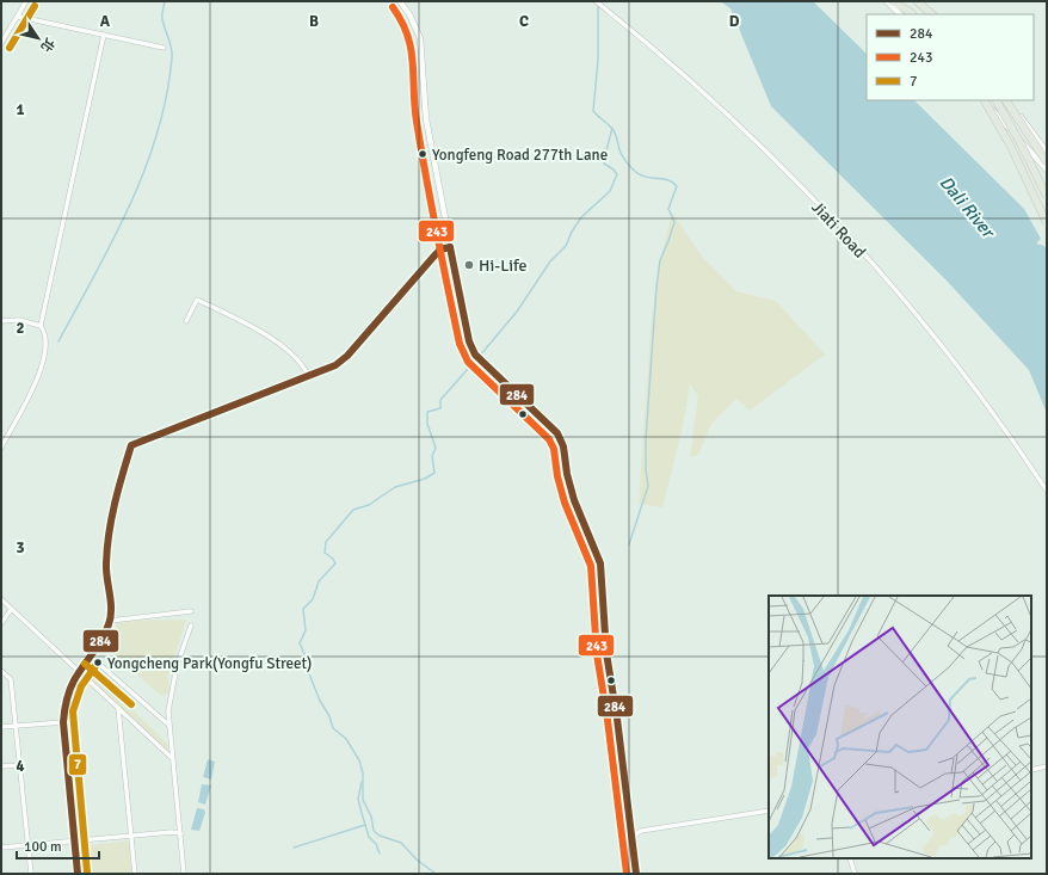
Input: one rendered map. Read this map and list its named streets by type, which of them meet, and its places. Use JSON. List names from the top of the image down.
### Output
{
  "streets": {
    "street": ["Jiati Road"]
  },
  "water": ["Dali River"],
  "places": ["Yongfeng Road 277th Lane", "Hi-Life", "Yongcheng Park(Yongfu Street)"],
  "lines": ["transit line 7", "transit line 243", "transit line 284"],
  "legend": ["284", "243", "7"],
  "scale_bar": "100 m",
  "north": "bottom right",
  "grid": {
    "columns": [
      "A",
      "B",
      "C",
      "D"
    ],
    "rows": [
      "1",
      "2",
      "3",
      "4"
    ]
  }
}
